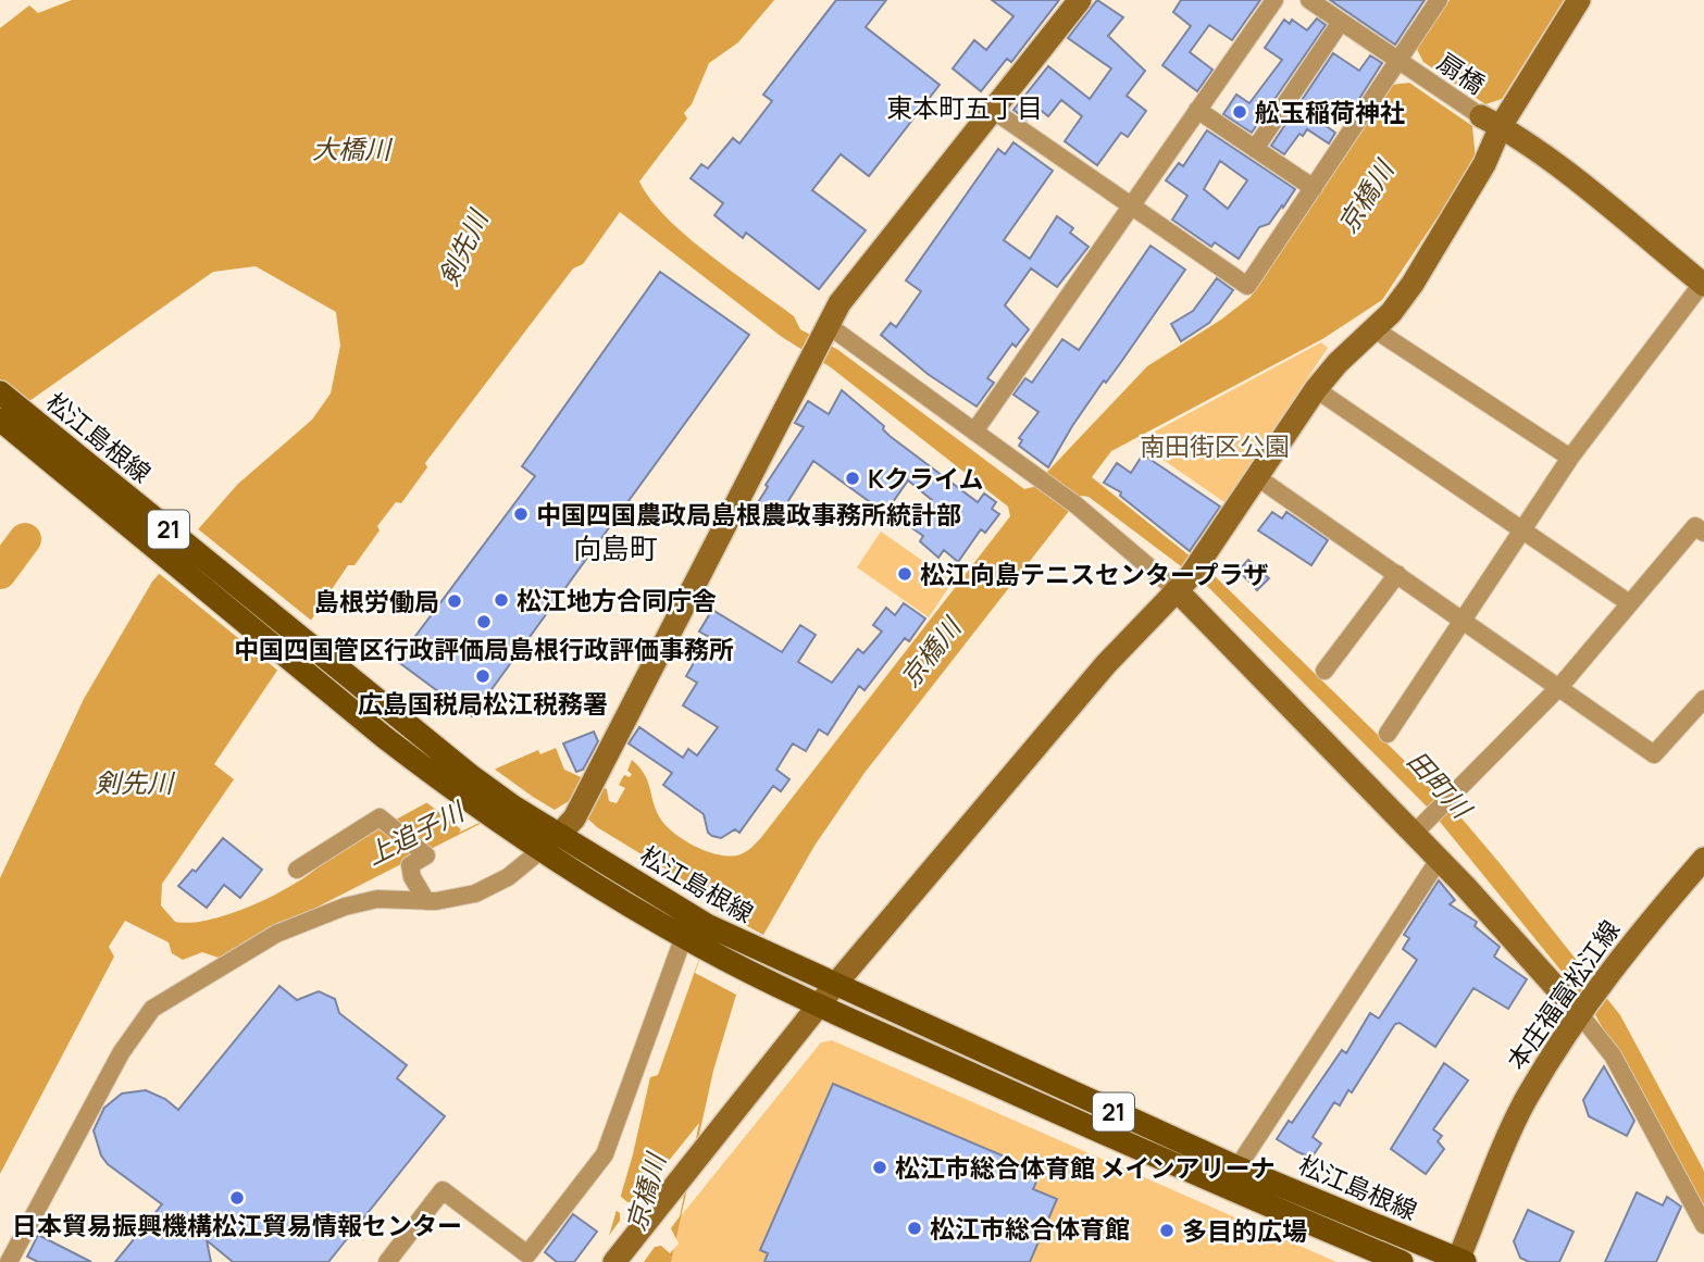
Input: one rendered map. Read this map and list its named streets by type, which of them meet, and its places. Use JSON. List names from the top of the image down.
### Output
{
  "streets": {
    "main road": ["松江島根線", "21"],
    "street": ["扇橋", "本庄福富松江線"]
  },
  "crossings": [
    ["松江島根線", "本庄福富松江線"]
  ],
  "districts": ["東本町五丁目", "向島町"],
  "water": [
    "大橋川",
    "京橋川",
    "剣先川",
    "田町川",
    "上追子川"
  ],
  "parks": ["南田街区公園"],
  "places": [
    "舩玉稲荷神社",
    "Kクライム",
    "中国四国農政局島根農政事務所統計部",
    "松江向島テニスセンタープラザ",
    "松江地方合同庁舎",
    "島根労働局",
    "中国四国管区行政評価局島根行政評価事務所",
    "広島国税局松江税務署",
    "松江市総合体育館 メインアリーナ",
    "日本貿易振興機構松江貿易情報センター",
    "松江市総合体育館",
    "多目的広場"
  ]
}
